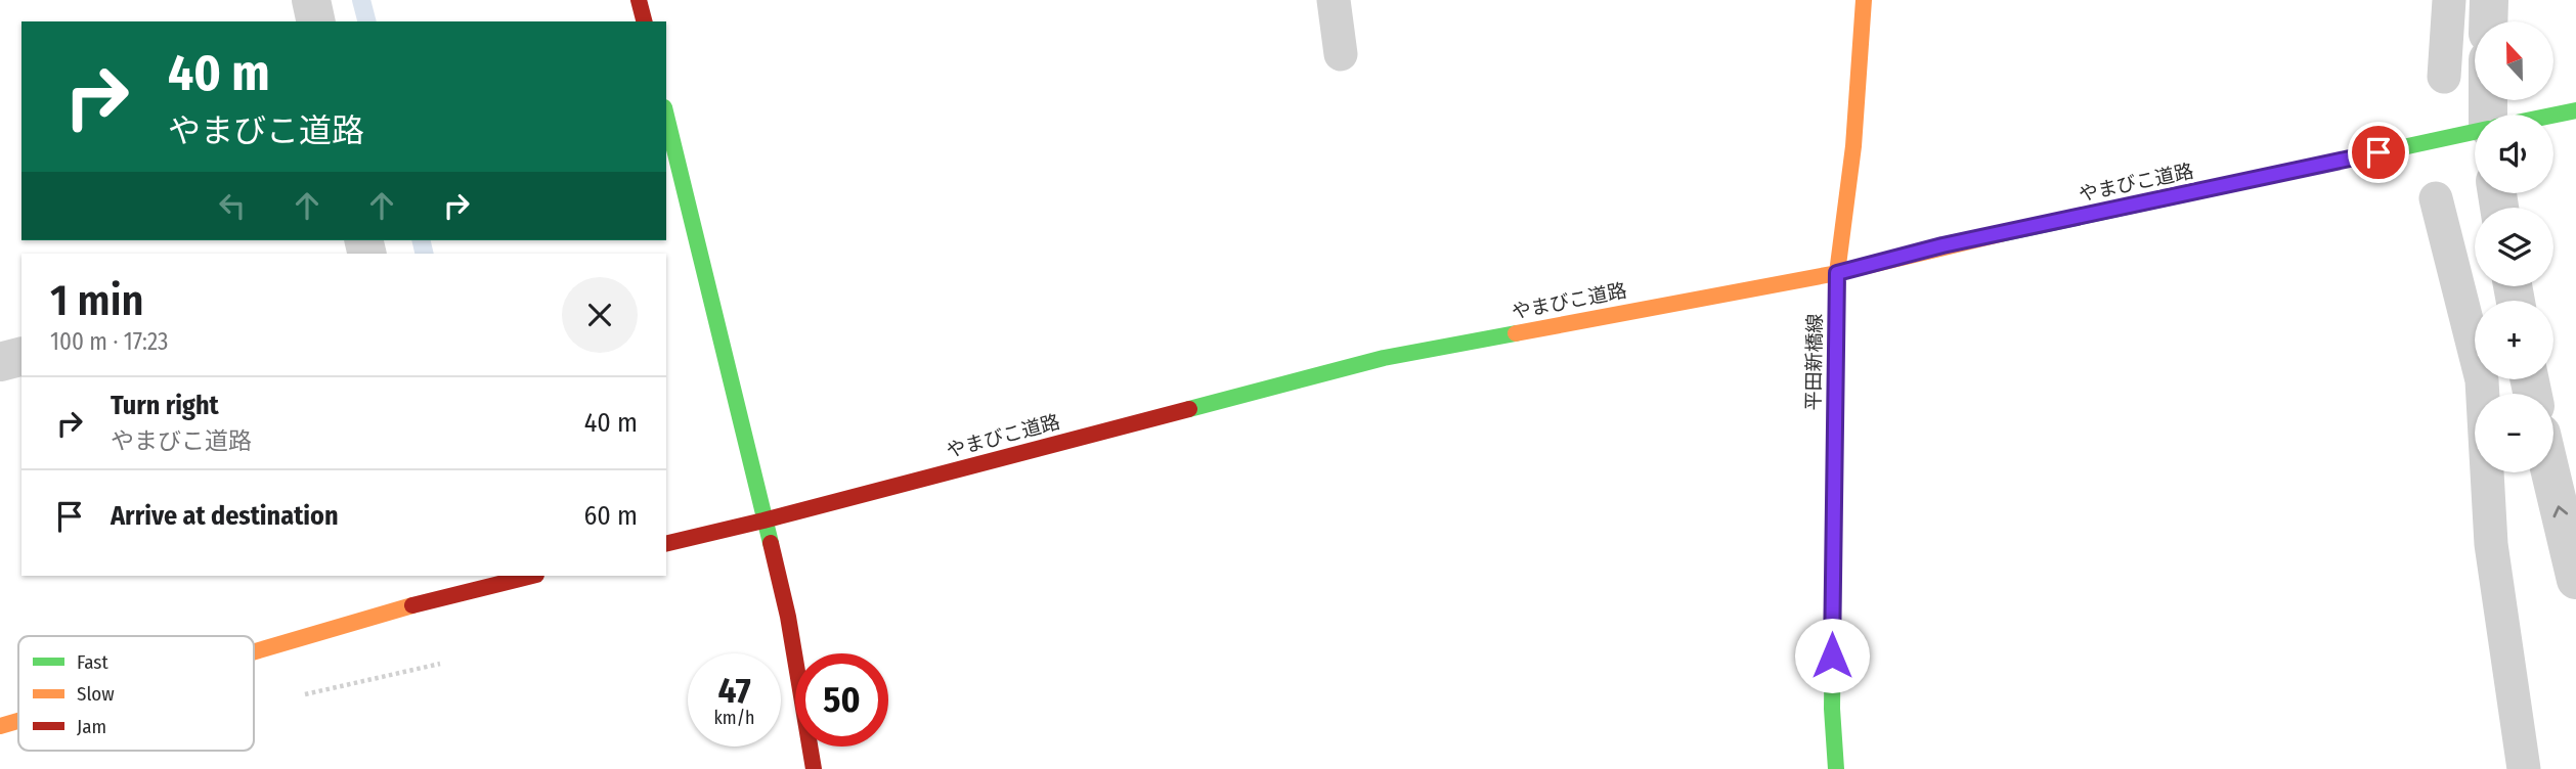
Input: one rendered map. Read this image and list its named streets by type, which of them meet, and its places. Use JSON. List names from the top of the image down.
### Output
{
  "streets": {
    "street": ["やまびこ道路", "平田新橋線"]
  },
  "crossings": [
    ["やまびこ道路", "平田新橋線"]
  ],
  "legend": ["Fast", "Slow", "Jam"],
  "north": "top",
  "page": {
    "map_buttons": ["+", "−"],
    "turn": ["40 m", "やまびこ道路"],
    "heading": ["1 min", "100 m · 17:23"],
    "list": [
      {
        "name": "Turn right",
        "note": "やまびこ道路",
        "value": "40 m"
      },
      {
        "name": "Arrive at destination",
        "value": "60 m"
      }
    ],
    "speed": "47 km/h",
    "limit": "50"
  }
}
